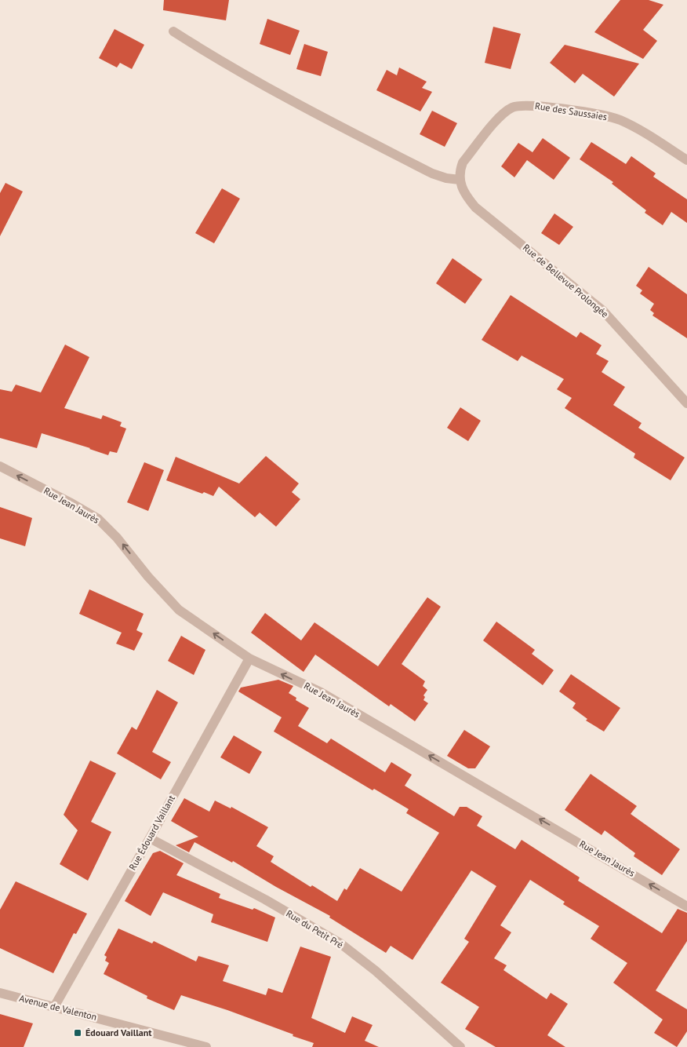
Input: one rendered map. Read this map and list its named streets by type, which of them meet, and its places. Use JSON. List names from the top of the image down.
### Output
{
  "streets": {
    "street": [
      "Rue des Saussaies",
      "Rue de Bellevue Prolongée",
      "Rue Jean Jaurès",
      "Rue Édouard Vaillant",
      "Rue du Petit Pré",
      "Avenue de Valenton"
    ]
  },
  "crossings": [
    ["Rue des Saussaies", "Rue de Bellevue Prolongée"],
    ["Rue Jean Jaurès", "Rue Édouard Vaillant"],
    ["Rue Édouard Vaillant", "Rue du Petit Pré"],
    ["Rue Édouard Vaillant", "Avenue de Valenton"]
  ],
  "one_way": ["Rue Jean Jaurès"],
  "places": {
    "transit": ["Édouard Vaillant"]
  }
}
